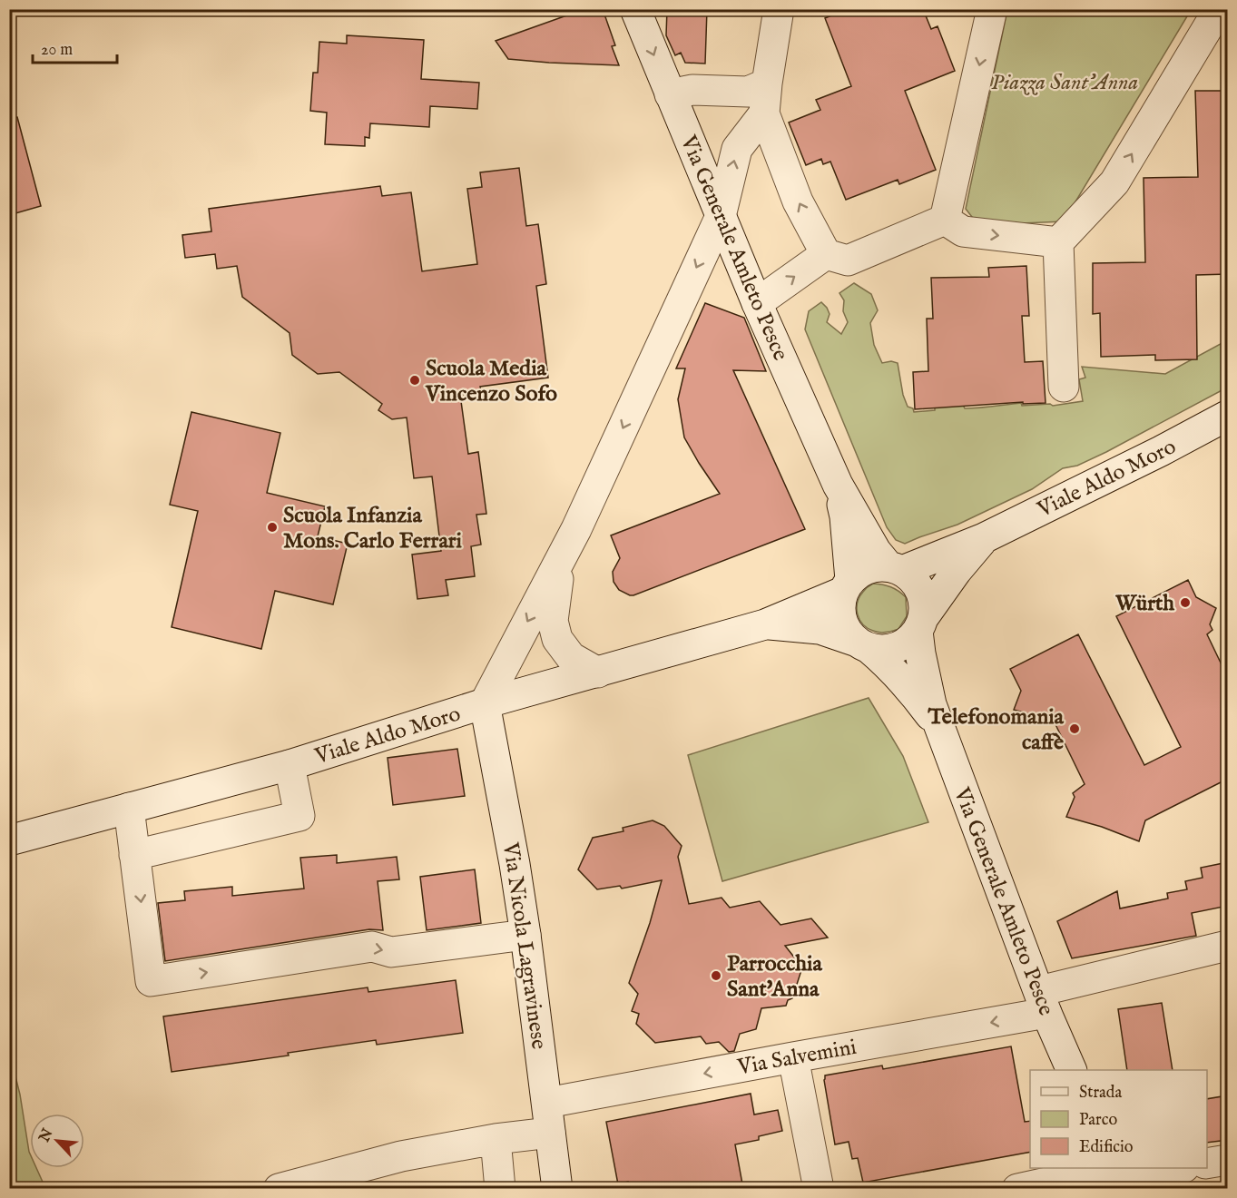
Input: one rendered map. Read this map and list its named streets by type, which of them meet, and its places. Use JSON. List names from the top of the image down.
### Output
{
  "streets": {
    "street": [
      "Via Generale Amleto Pesce",
      "Viale Aldo Moro",
      "Via Nicola Lagravinese",
      "Via Salvemini"
    ]
  },
  "crossings": [
    ["Via Generale Amleto Pesce", "Viale Aldo Moro"],
    ["Via Generale Amleto Pesce", "Via Salvemini"],
    ["Viale Aldo Moro", "Via Nicola Lagravinese"],
    ["Via Nicola Lagravinese", "Via Salvemini"]
  ],
  "one_way": ["Via Salvemini"],
  "parks": ["Piazza Sant'Anna"],
  "places": [
    "Scuola Media Vincenzo Sofo",
    "Scuola Infanzia Mons. Carlo Ferrari",
    "Würth",
    "Telefonomania caffè",
    "Parrocchia Sant'Anna"
  ],
  "legend": ["Strada", "Parco", "Edificio"],
  "scale_bar": "20 m",
  "north": "top left"
}
